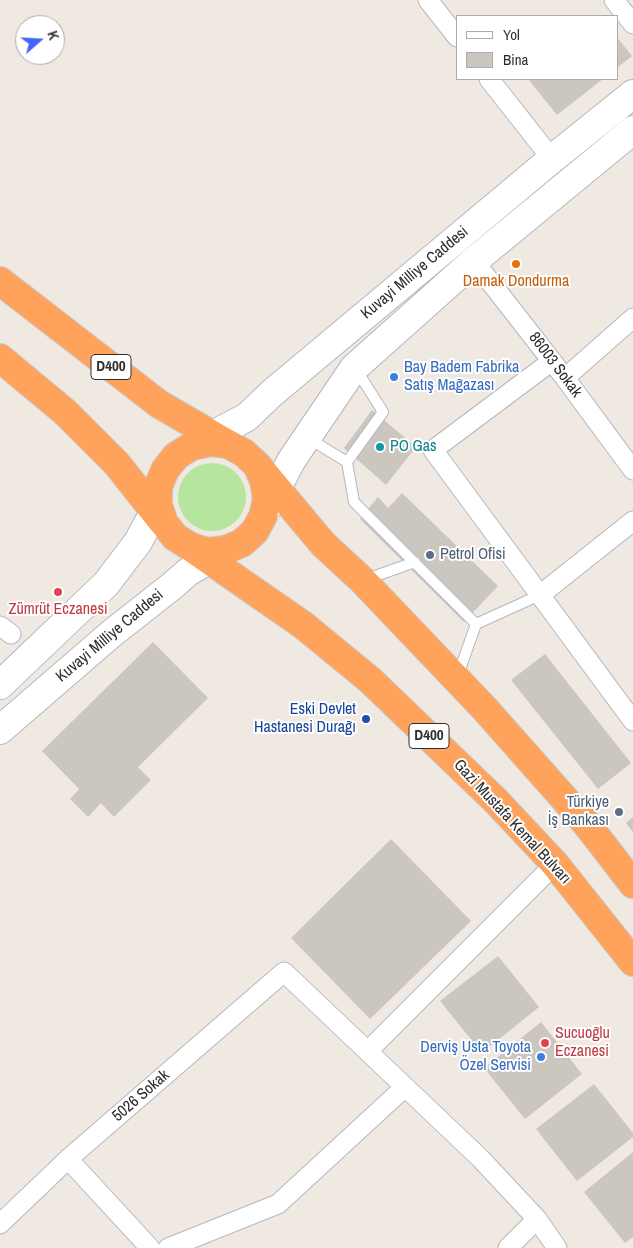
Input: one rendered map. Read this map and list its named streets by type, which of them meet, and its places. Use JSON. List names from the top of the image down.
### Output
{
  "streets": {
    "highway": ["D400", "Gazi Mustafa Kemal Bulvarı"],
    "main road": ["Kuvayi Milliye Caddesi"],
    "street": ["86003 Sokak", "5026 Sokak"]
  },
  "crossings": [
    ["Kuvayi Milliye Caddesi", "86003 Sokak"],
    ["Kuvayi Milliye Caddesi", "D400"],
    ["Kuvayi Milliye Caddesi", "Gazi Mustafa Kemal Bulvarı"],
    ["D400", "Gazi Mustafa Kemal Bulvarı"]
  ],
  "places": [
    "Damak Dondurma",
    "Bay Badem Fabrika Satış Mağazası",
    "PO Gas",
    "Petrol Ofisi",
    "Zümrüt Eczanesi",
    "Eski Devlet Hastanesi Durağı",
    "Türkiye İş Bankası",
    "Sucuoğlu Eczanesi",
    "Derviş Usta Toyota Özel Servisi"
  ],
  "legend": ["Yol", "Bina"],
  "north": "right"
}
